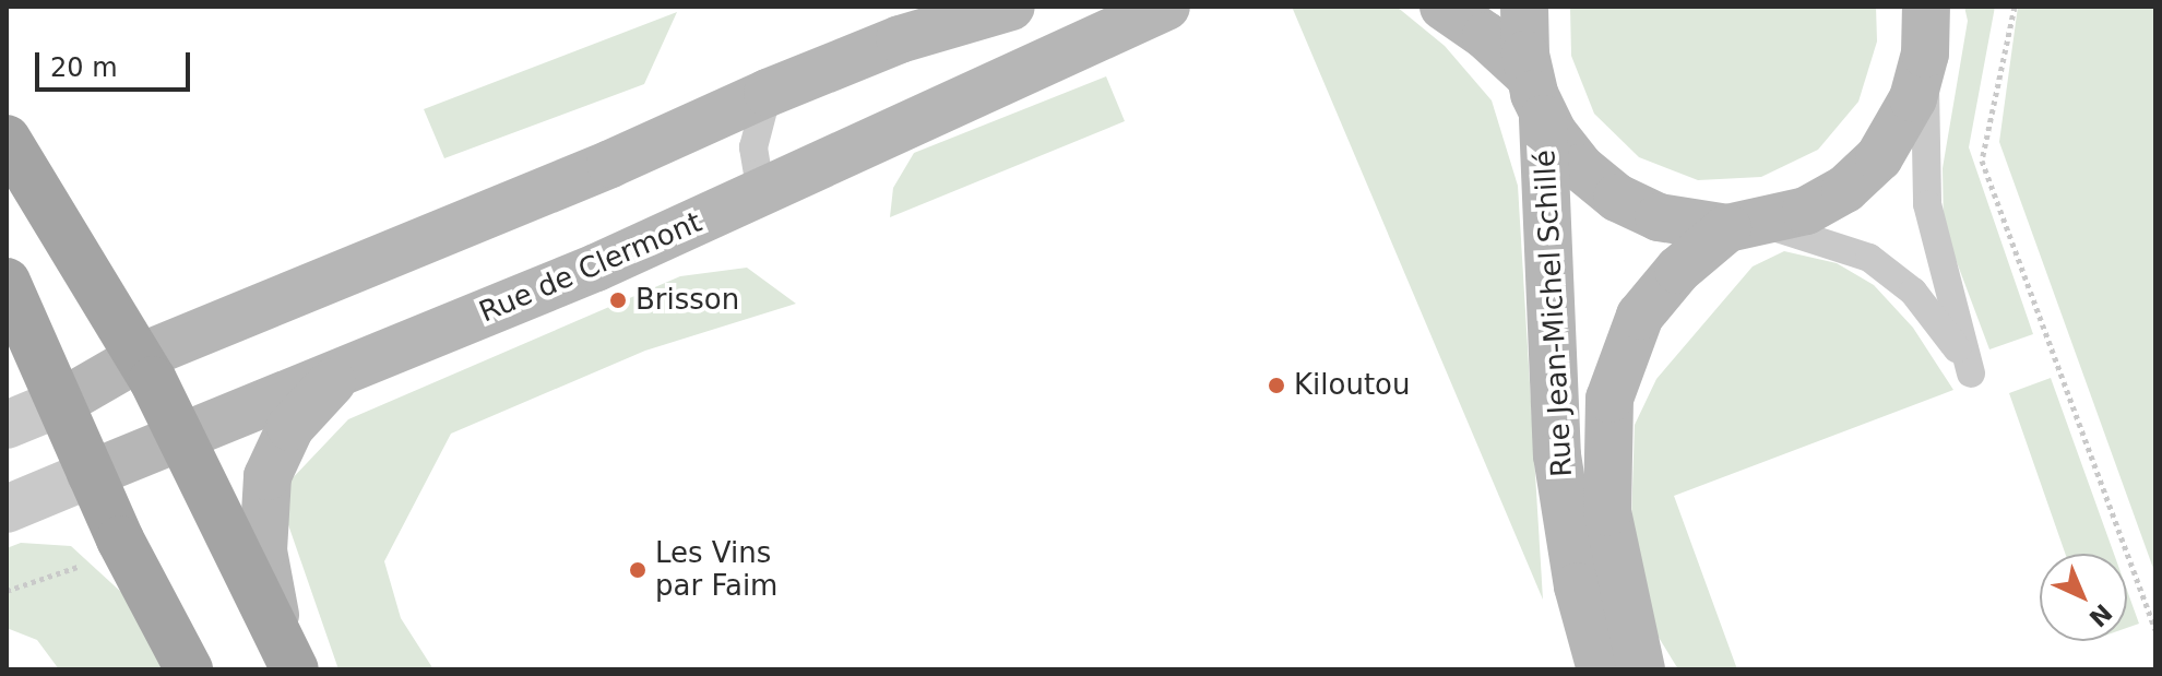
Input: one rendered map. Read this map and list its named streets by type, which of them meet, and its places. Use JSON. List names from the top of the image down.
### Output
{
  "streets": {
    "main road": ["Rue de Clermont", "Rue Jean-Michel Schillé"]
  },
  "places": ["Brisson", "Kiloutou", "Les Vins par Faim"],
  "scale_bar": "20 m",
  "north": "bottom right"
}
